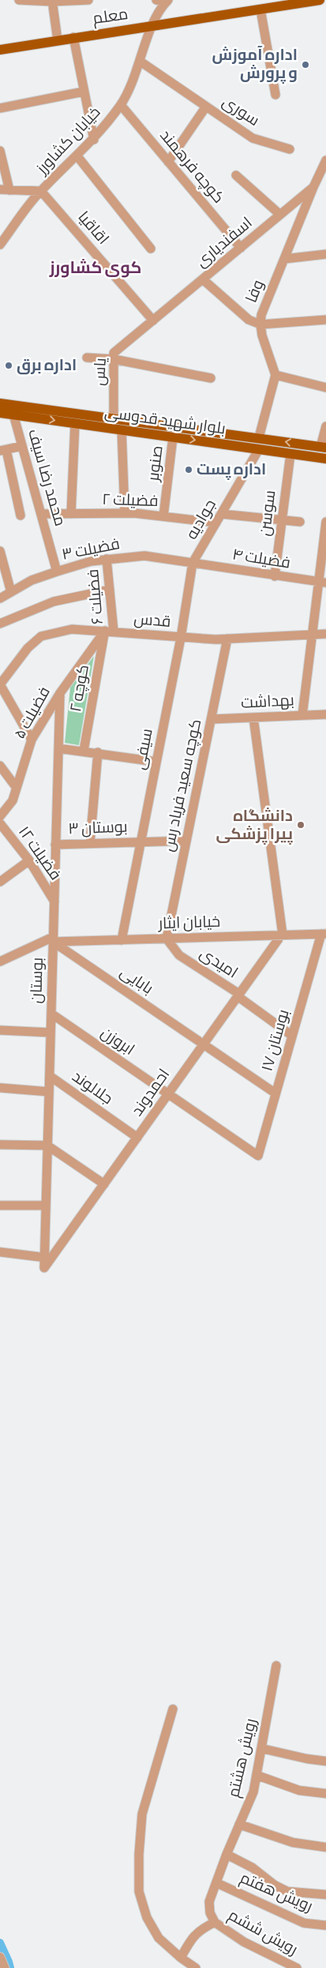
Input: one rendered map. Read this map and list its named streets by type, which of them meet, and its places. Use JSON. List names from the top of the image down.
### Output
{
  "streets": {
    "main road": ["معلم", "بلوار شهید قدوسی"],
    "street": [
      "سوری",
      "خیابان کشاورز",
      "کوچه فرهمند",
      "اقاقیا",
      "اسفندیاری",
      "وفا",
      "یاس",
      "صنوبر",
      "محمد رضا سیف",
      "فضیلت ۲",
      "سوسن",
      "جوادیه",
      "فضیلت ۳",
      "فضیلت ۴",
      "فضیلت ۶",
      "قدس",
      "کوچه ۲",
      "بهداشت",
      "فضیلت ۵",
      "سیفی",
      "کوچه سعید فریاد رس",
      "بوستان ۳",
      "فضیلت ۱۲",
      "خیابان ایثار",
      "امیدی",
      "بوستان",
      "بابایی",
      "بوستان ۱۷",
      "ابروزن",
      "جلالوند",
      "احمدوند",
      "رویش هشتم",
      "رویش هفتم",
      "رویش ششم"
    ]
  },
  "crossings": [
    ["معلم", "خیابان کشاورز"],
    ["سوری", "خیابان کشاورز"],
    ["خیابان کشاورز", "کوچه فرهمند"],
    ["خیابان کشاورز", "اقاقیا"],
    ["کوچه فرهمند", "اسفندیاری"],
    ["اقاقیا", "اسفندیاری"],
    ["اقاقیا", "یاس"],
    ["اسفندیاری", "وفا"],
    ["اسفندیاری", "یاس"],
    ["یاس", "بلوار شهید قدوسی"],
    ["بلوار شهید قدوسی", "صنوبر"],
    ["بلوار شهید قدوسی", "محمد رضا سیف"],
    ["بلوار شهید قدوسی", "سوسن"],
    ["بلوار شهید قدوسی", "جوادیه"],
    ["صنوبر", "فضیلت ۲"],
    ["محمد رضا سیف", "فضیلت ۲"],
    ["محمد رضا سیف", "فضیلت ۳"],
    ["فضیلت ۲", "جوادیه"],
    ["سوسن", "فضیلت ۴"],
    ["جوادیه", "فضیلت ۳"],
    ["جوادیه", "فضیلت ۴"],
    ["جوادیه", "سیفی"],
    ["فضیلت ۳", "فضیلت ۴"],
    ["فضیلت ۳", "فضیلت ۶"],
    ["فضیلت ۳", "سیفی"],
    ["فضیلت ۴", "سیفی"],
    ["فضیلت ۶", "قدس"],
    ["فضیلت ۶", "کوچه ۲"],
    ["فضیلت ۶", "فضیلت ۵"],
    ["قدس", "کوچه ۲"],
    ["قدس", "فضیلت ۵"],
    ["قدس", "سیفی"],
    ["قدس", "کوچه سعید فریاد رس"],
    ["کوچه ۲", "فضیلت ۵"],
    ["بهداشت", "کوچه سعید فریاد رس"],
    ["فضیلت ۵", "بوستان"],
    ["سیفی", "بوستان ۳"],
    ["سیفی", "خیابان ایثار"],
    ["کوچه سعید فریاد رس", "بوستان ۳"],
    ["کوچه سعید فریاد رس", "خیابان ایثار"],
    ["کوچه سعید فریاد رس", "امیدی"],
    ["بوستان ۳", "بوستان"],
    ["فضیلت ۱۲", "بوستان"],
    ["خیابان ایثار", "امیدی"],
    ["خیابان ایثار", "بوستان"],
    ["خیابان ایثار", "بابایی"],
    ["خیابان ایثار", "بوستان ۱۷"],
    ["خیابان ایثار", "احمدوند"],
    ["امیدی", "بوستان ۱۷"],
    ["امیدی", "احمدوند"],
    ["بوستان", "بابایی"],
    ["بوستان", "ابروزن"],
    ["بوستان", "جلالوند"],
    ["بوستان", "احمدوند"],
    ["بابایی", "بوستان ۱۷"],
    ["بابایی", "احمدوند"],
    ["بوستان ۱۷", "ابروزن"],
    ["ابروزن", "احمدوند"],
    ["جلالوند", "احمدوند"],
    ["رویش هشتم", "رویش هفتم"],
    ["رویش هشتم", "رویش ششم"]
  ],
  "districts": ["کوی کشاورز"],
  "places": [
    "اداره آموزش و پرورش",
    "اداره برق",
    "اداره پست",
    "دانشگاه پیرا پزشکی"
  ]
}
